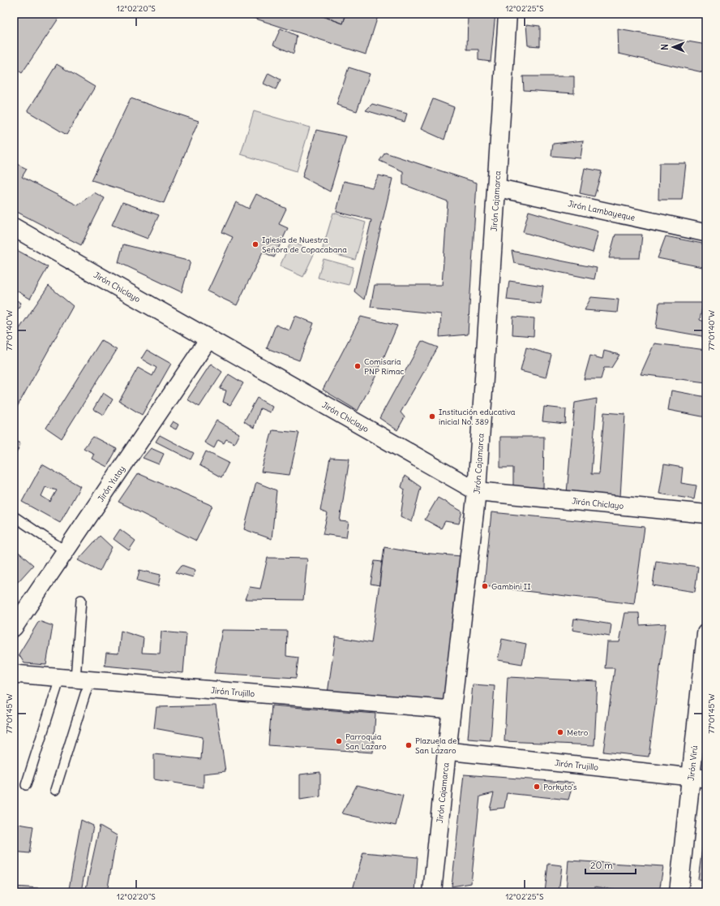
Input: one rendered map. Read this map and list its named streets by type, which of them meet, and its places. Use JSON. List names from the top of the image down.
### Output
{
  "streets": {
    "street": [
      "Jirón Cajamarca",
      "Jirón Lambayeque",
      "Jirón Chiclayo",
      "Jirón Yutay",
      "Jirón Trujillo",
      "Jirón Virú"
    ]
  },
  "crossings": [
    ["Jirón Cajamarca", "Jirón Lambayeque"],
    ["Jirón Cajamarca", "Jirón Chiclayo"],
    ["Jirón Cajamarca", "Jirón Trujillo"],
    ["Jirón Chiclayo", "Jirón Yutay"],
    ["Jirón Trujillo", "Jirón Virú"]
  ],
  "places": [
    "Iglesia de Nuestra Señora de Copacabana",
    "Comisaría PNP Rímac",
    "Institución educativa inicial No. 389",
    "Gambini II",
    "Metro",
    "Parroquia San Lazaro",
    "Plazuela de San Lázaro",
    "Porkyto's"
  ],
  "scale_bar": "20 m",
  "north": "left",
  "coordinates": [
    "12°02'20\"S",
    "12°02'25\"S",
    "77°01'40\"W",
    "77°01'45\"W"
  ]
}
